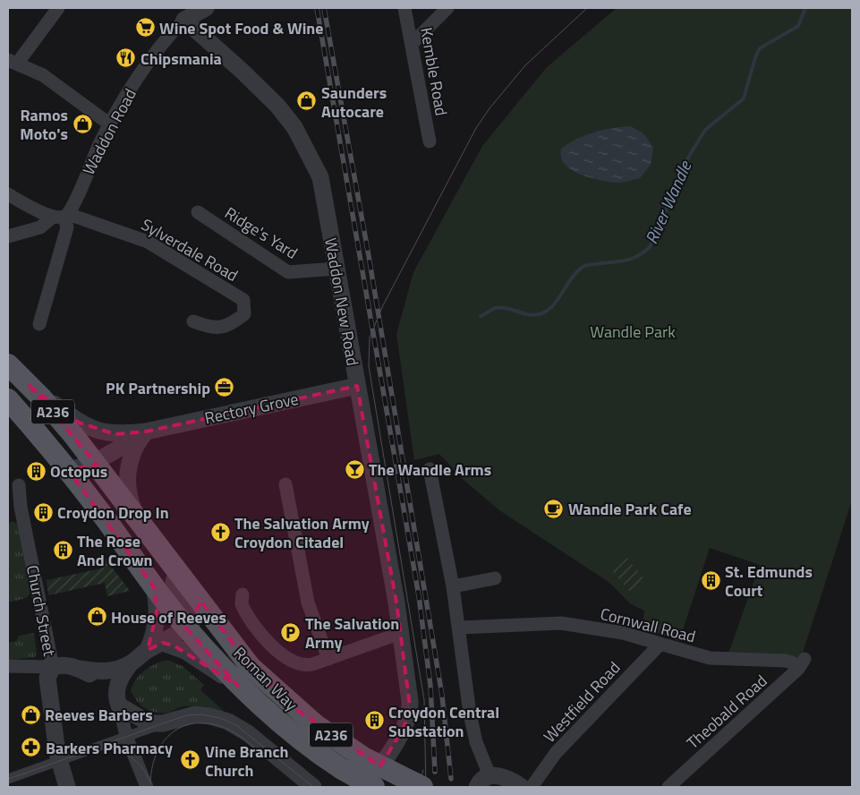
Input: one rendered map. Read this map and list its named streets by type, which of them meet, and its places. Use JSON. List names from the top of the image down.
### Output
{
  "streets": {
    "main road": ["A236", "Roman Way"],
    "street": [
      "Kemble Road",
      "Waddon Road",
      "Ridge's Yard",
      "Sylverdale Road",
      "Waddon New Road",
      "Rectory Grove",
      "Church Street",
      "Cornwall Road",
      "Westfield Road",
      "Theobald Road"
    ]
  },
  "crossings": [
    ["Waddon Road", "Sylverdale Road"],
    ["Waddon Road", "Waddon New Road"],
    ["Ridge's Yard", "Waddon New Road"],
    ["Waddon New Road", "Rectory Grove"],
    ["Rectory Grove", "Roman Way"],
    ["Cornwall Road", "Westfield Road"],
    ["Cornwall Road", "Theobald Road"]
  ],
  "water": ["River Wandle"],
  "parks": ["Wandle Park"],
  "places": {
    "supermarket": ["Wine Spot Food & Wine"],
    "restaurant": ["Chipsmania"],
    "shop": [
      "Saunders Autocare",
      "Ramos Moto's",
      "House of Reeves",
      "Reeves Barbers"
    ],
    "office": ["PK Partnership"],
    "bar": ["The Wandle Arms"],
    "building": [
      "Octopus",
      "Croydon Drop In",
      "The Rose And Crown",
      "St. Edmunds Court",
      "Croydon Central Substation"
    ],
    "cafe": ["Wandle Park Cafe"],
    "church": ["The Salvation Army Croydon Citadel", "Vine Branch Church"],
    "parking": ["The Salvation Army"],
    "pharmacy": ["Barkers Pharmacy"]
  }
}
